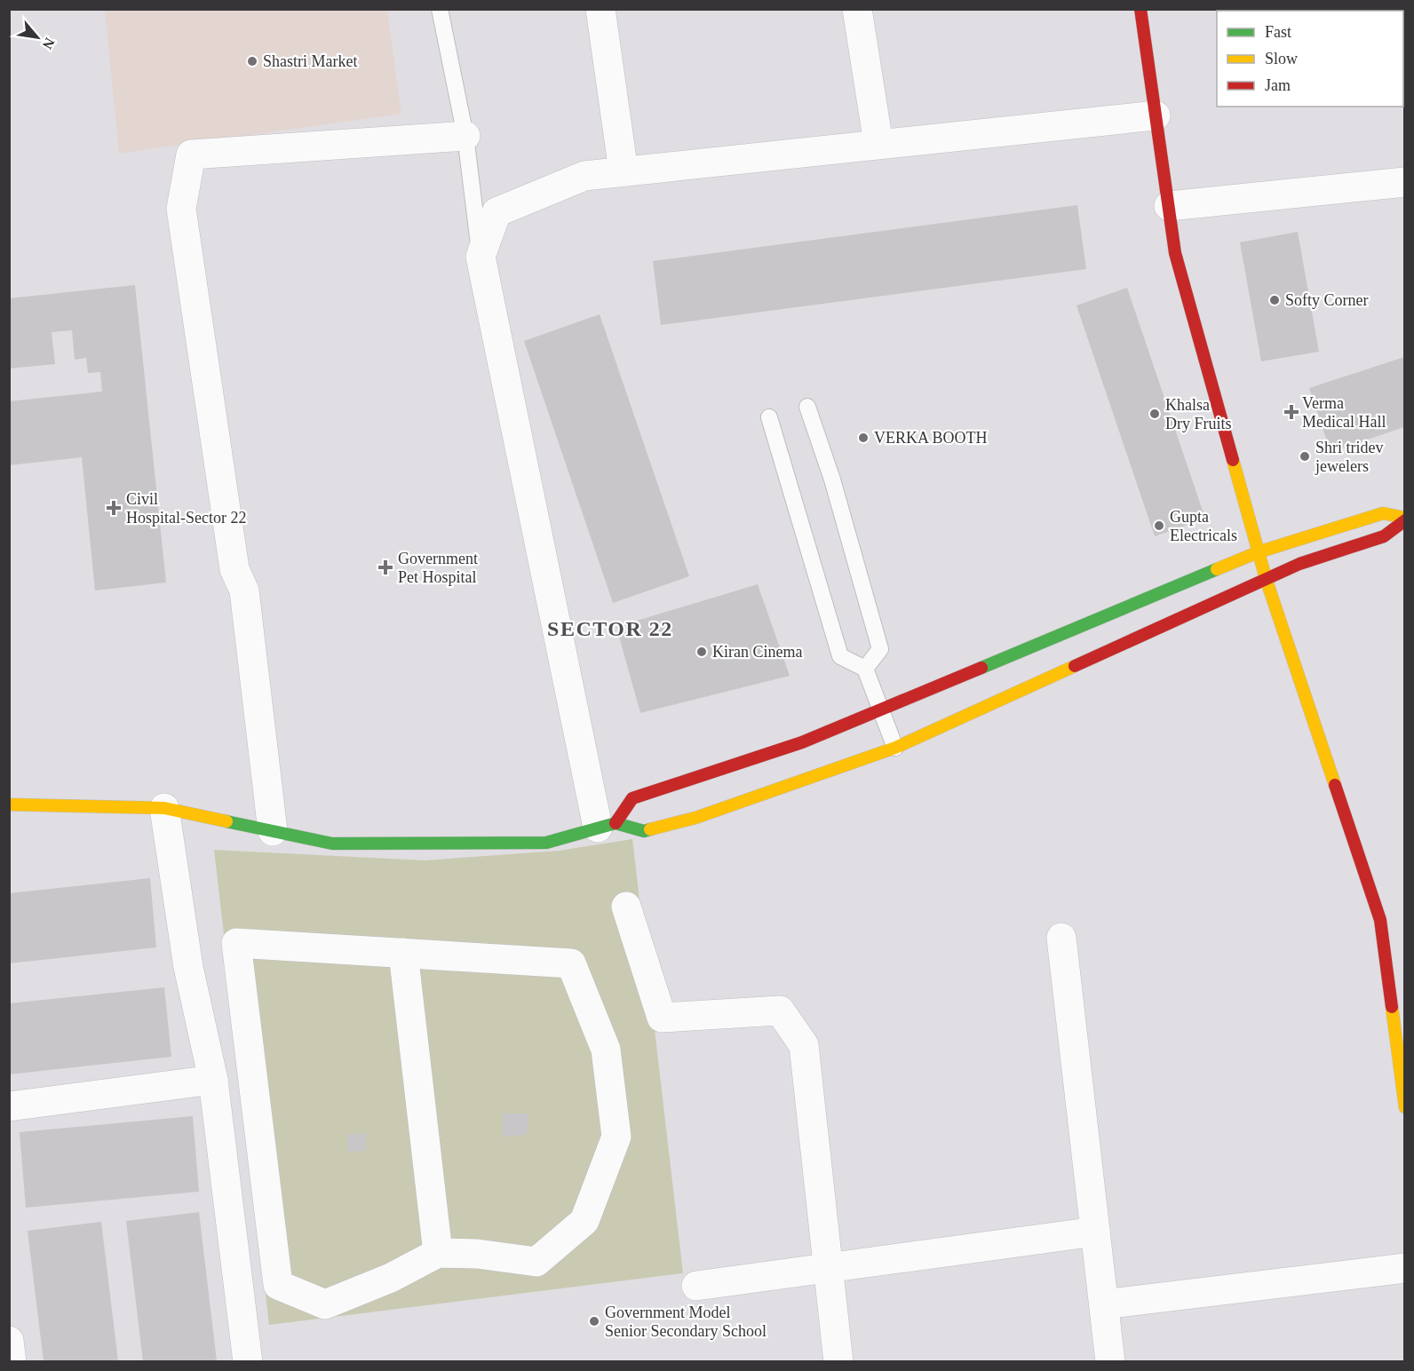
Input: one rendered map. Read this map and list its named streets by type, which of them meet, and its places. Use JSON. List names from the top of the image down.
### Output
{
  "districts": ["SECTOR 22"],
  "places": {
    "other": [
      "Shastri Market",
      "Softy Corner",
      "Khalsa Dry Fruits",
      "VERKA BOOTH",
      "Shri tridev jewelers",
      "Gupta Electricals",
      "Kiran Cinema",
      "Government Model Senior Secondary School"
    ],
    "health": ["Verma Medical Hall", "Civil Hospital-Sector 22", "Government Pet Hospital"]
  },
  "legend": ["Fast", "Slow", "Jam"],
  "north": "bottom right"
}
